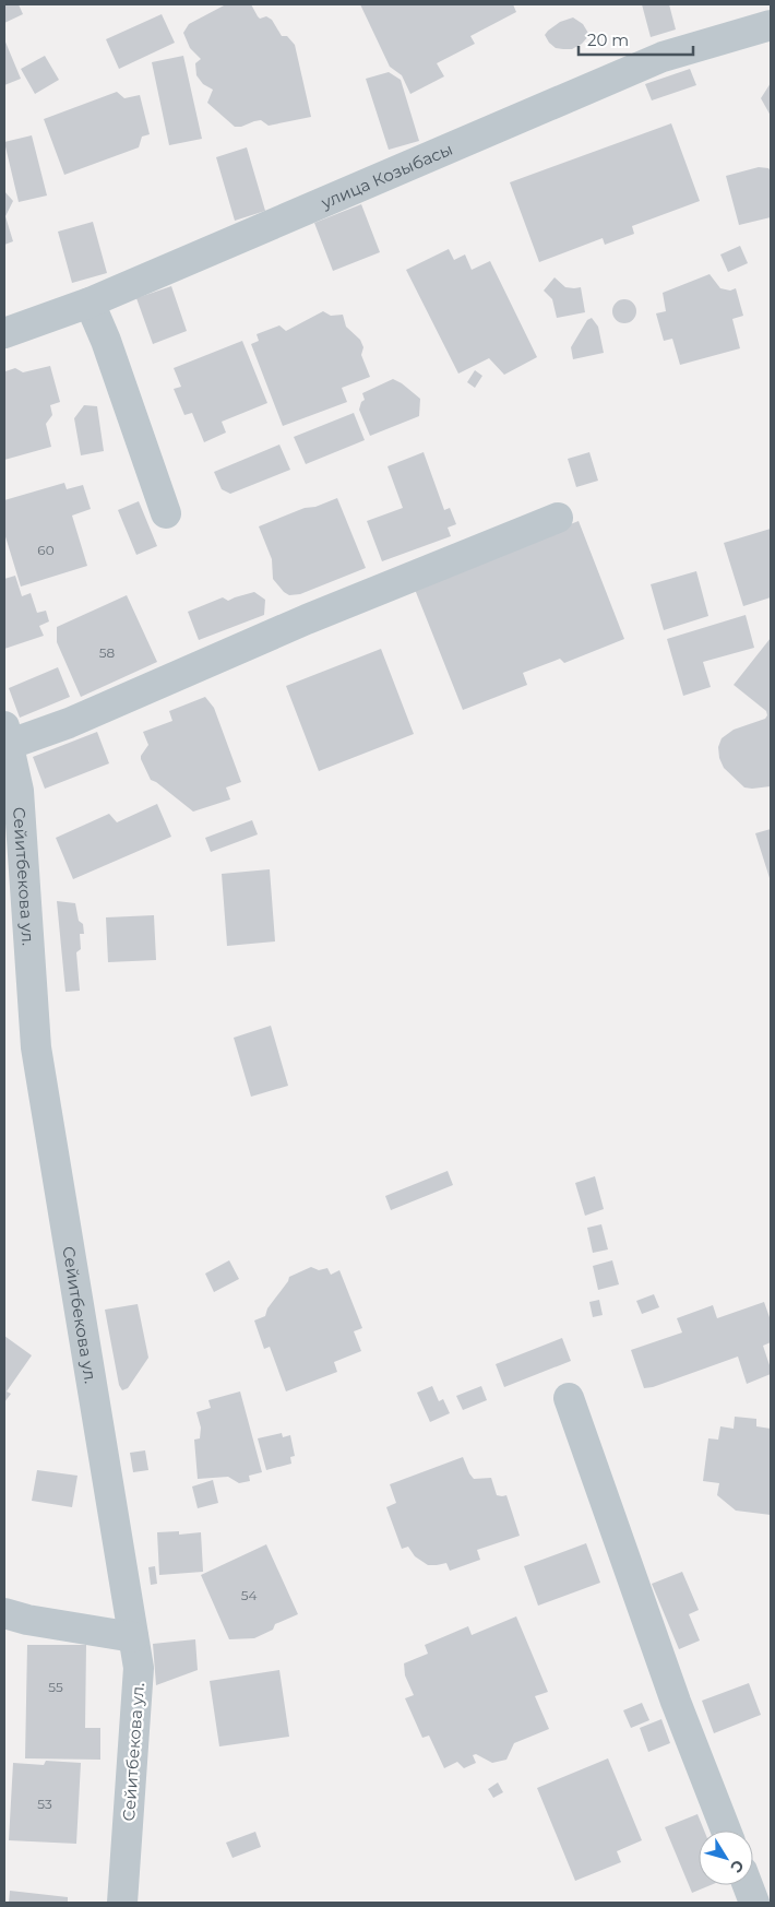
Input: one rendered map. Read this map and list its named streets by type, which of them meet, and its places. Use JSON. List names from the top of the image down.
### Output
{
  "streets": {
    "street": ["улица Козыбасы", "Сейитбекова ул."]
  },
  "house_numbers": [
    "60",
    "58",
    "54",
    "55",
    "53"
  ],
  "scale_bar": "20 m",
  "north": "bottom right"
}
